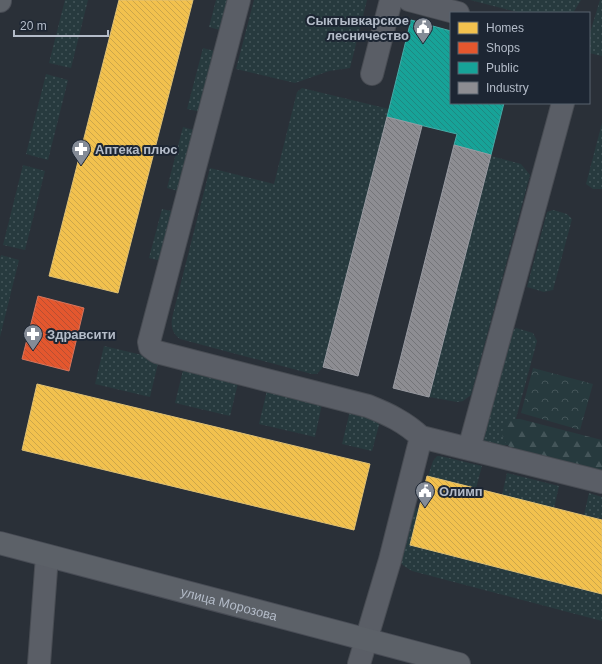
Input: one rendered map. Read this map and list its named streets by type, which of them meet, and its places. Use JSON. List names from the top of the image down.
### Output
{
  "streets": {
    "main road": ["улица Морозова"]
  },
  "places": {
    "public building": ["Сыктывкарское лесничество", "Олимп"],
    "pharmacy": ["Аптека плюс", "Здравсити"]
  },
  "legend": [
    "Homes",
    "Shops",
    "Public",
    "Industry"
  ],
  "scale_bar": "20 m"
}
